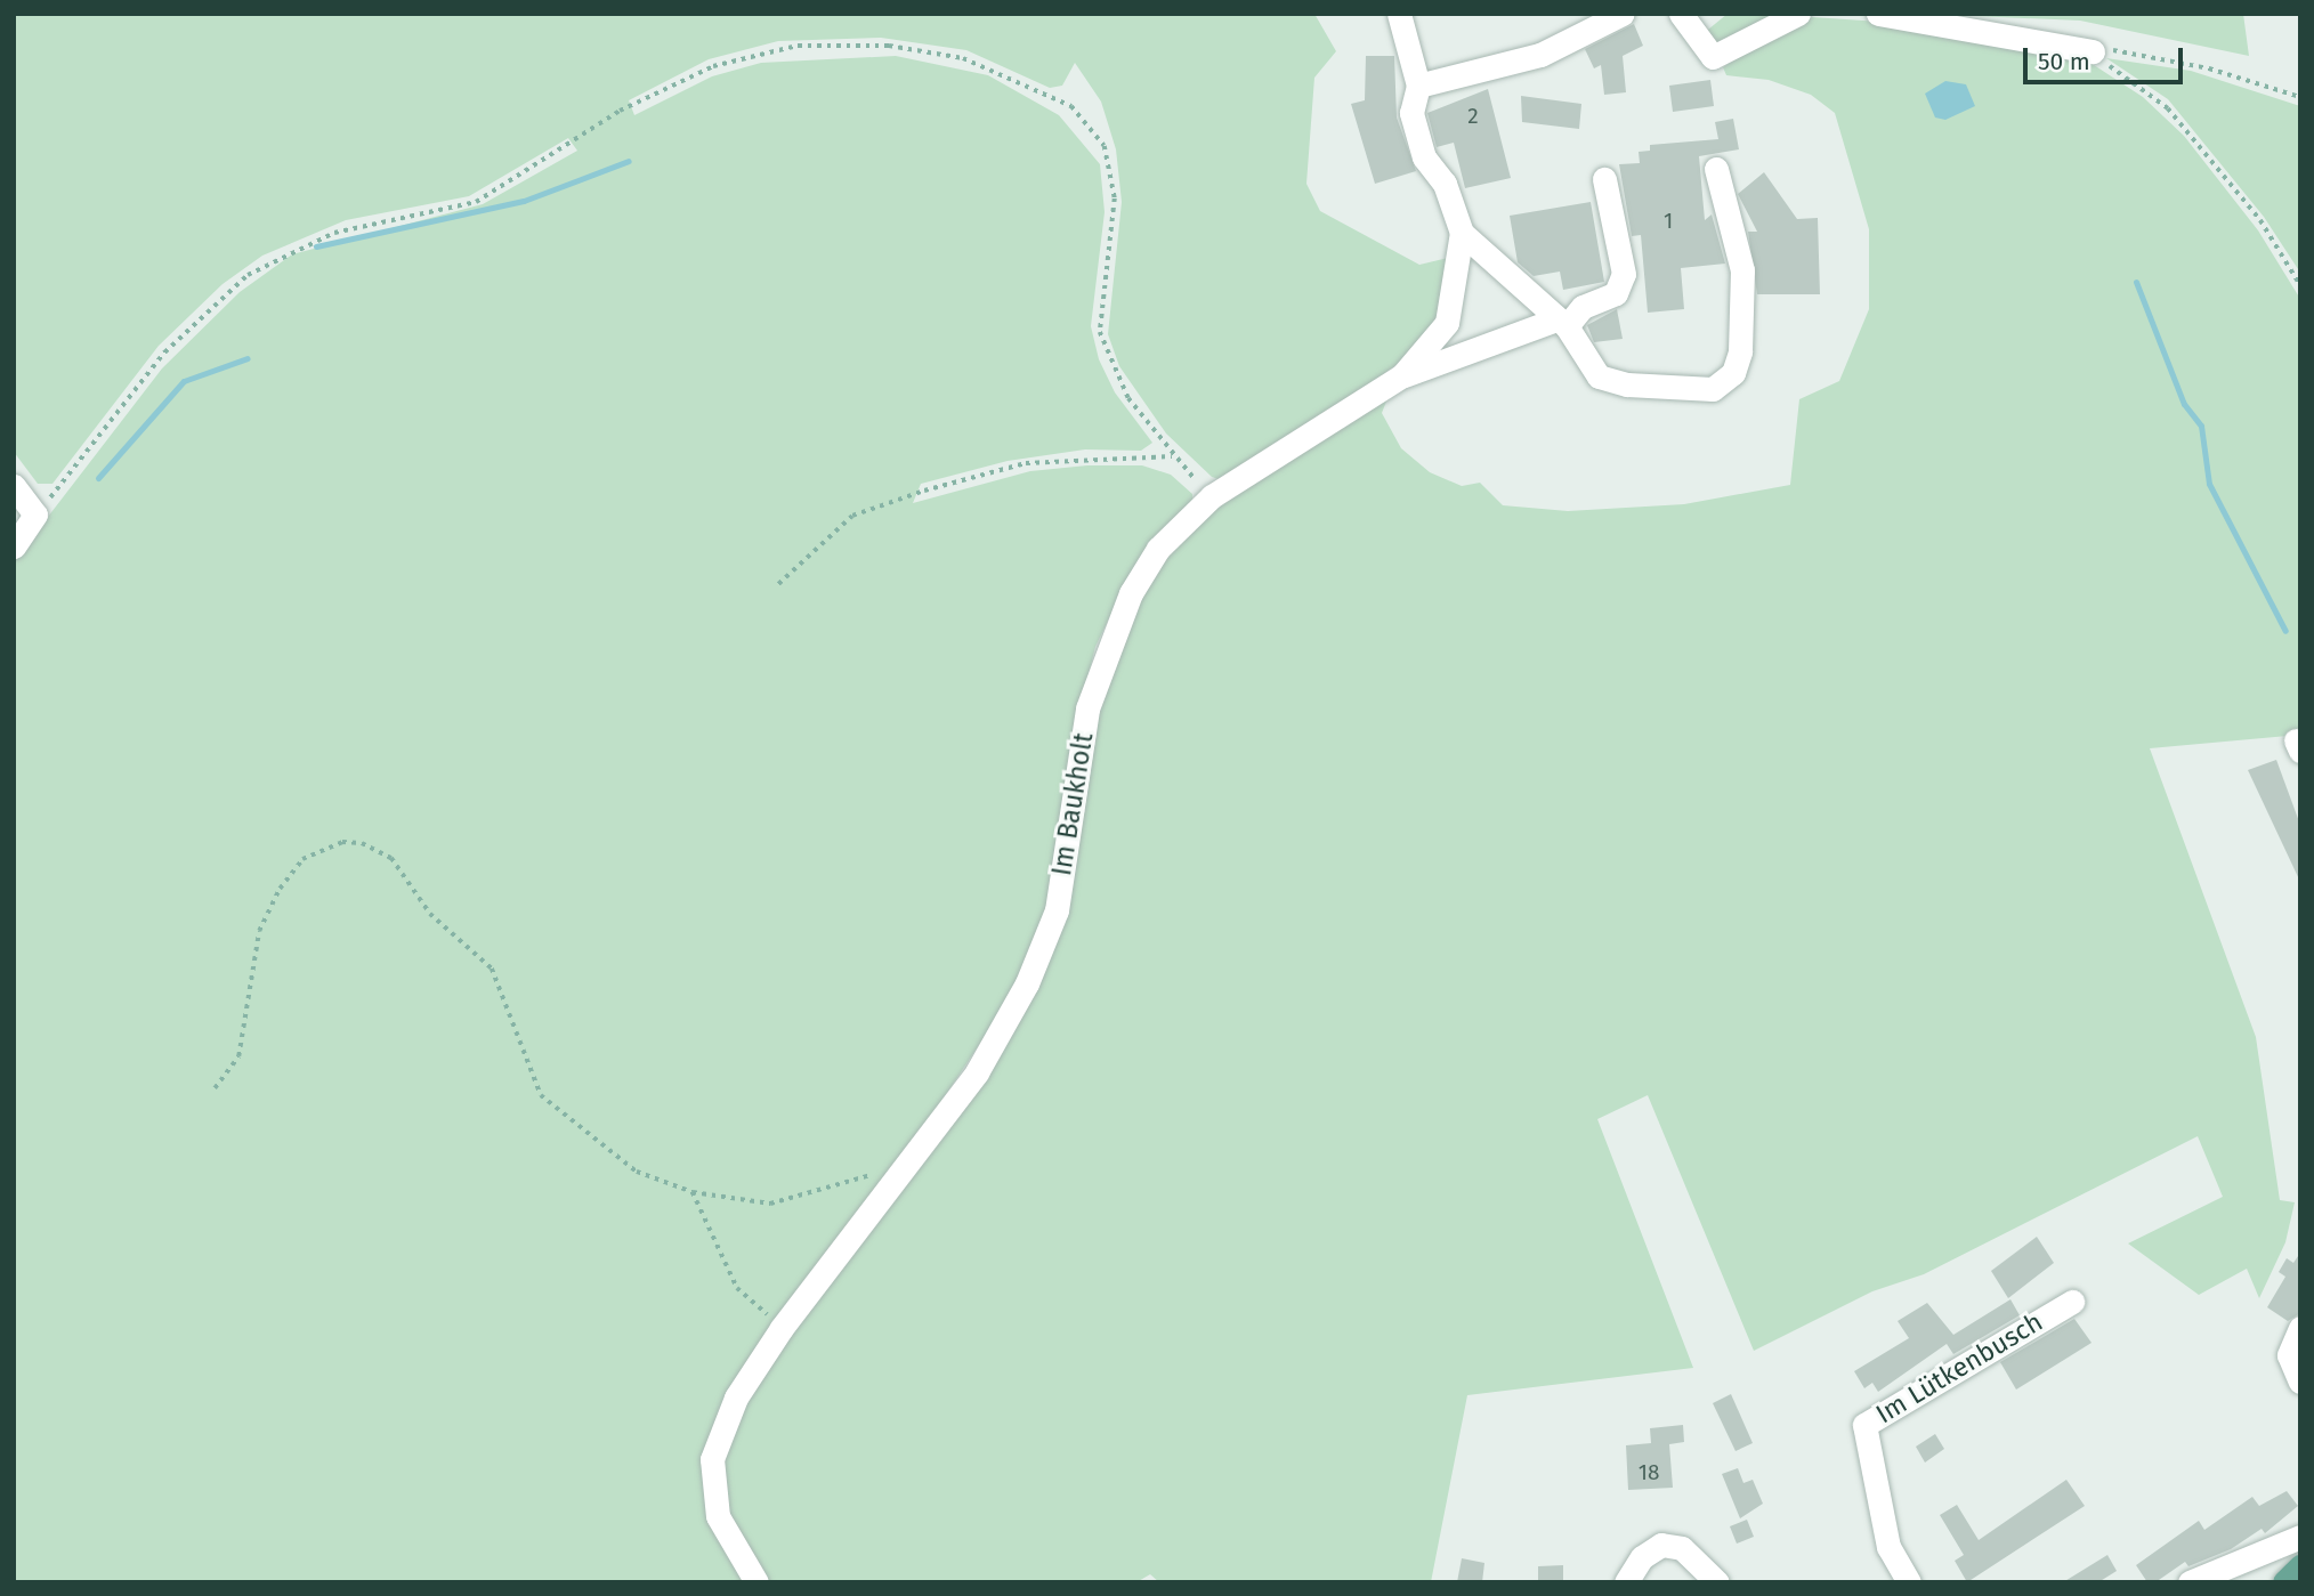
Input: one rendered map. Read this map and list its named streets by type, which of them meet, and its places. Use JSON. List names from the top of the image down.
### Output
{
  "streets": {
    "street": ["Im Baukholt", "Im Lütkenbusch"]
  },
  "house_numbers": ["2", "1", "18"],
  "scale_bar": "50 m"
}
